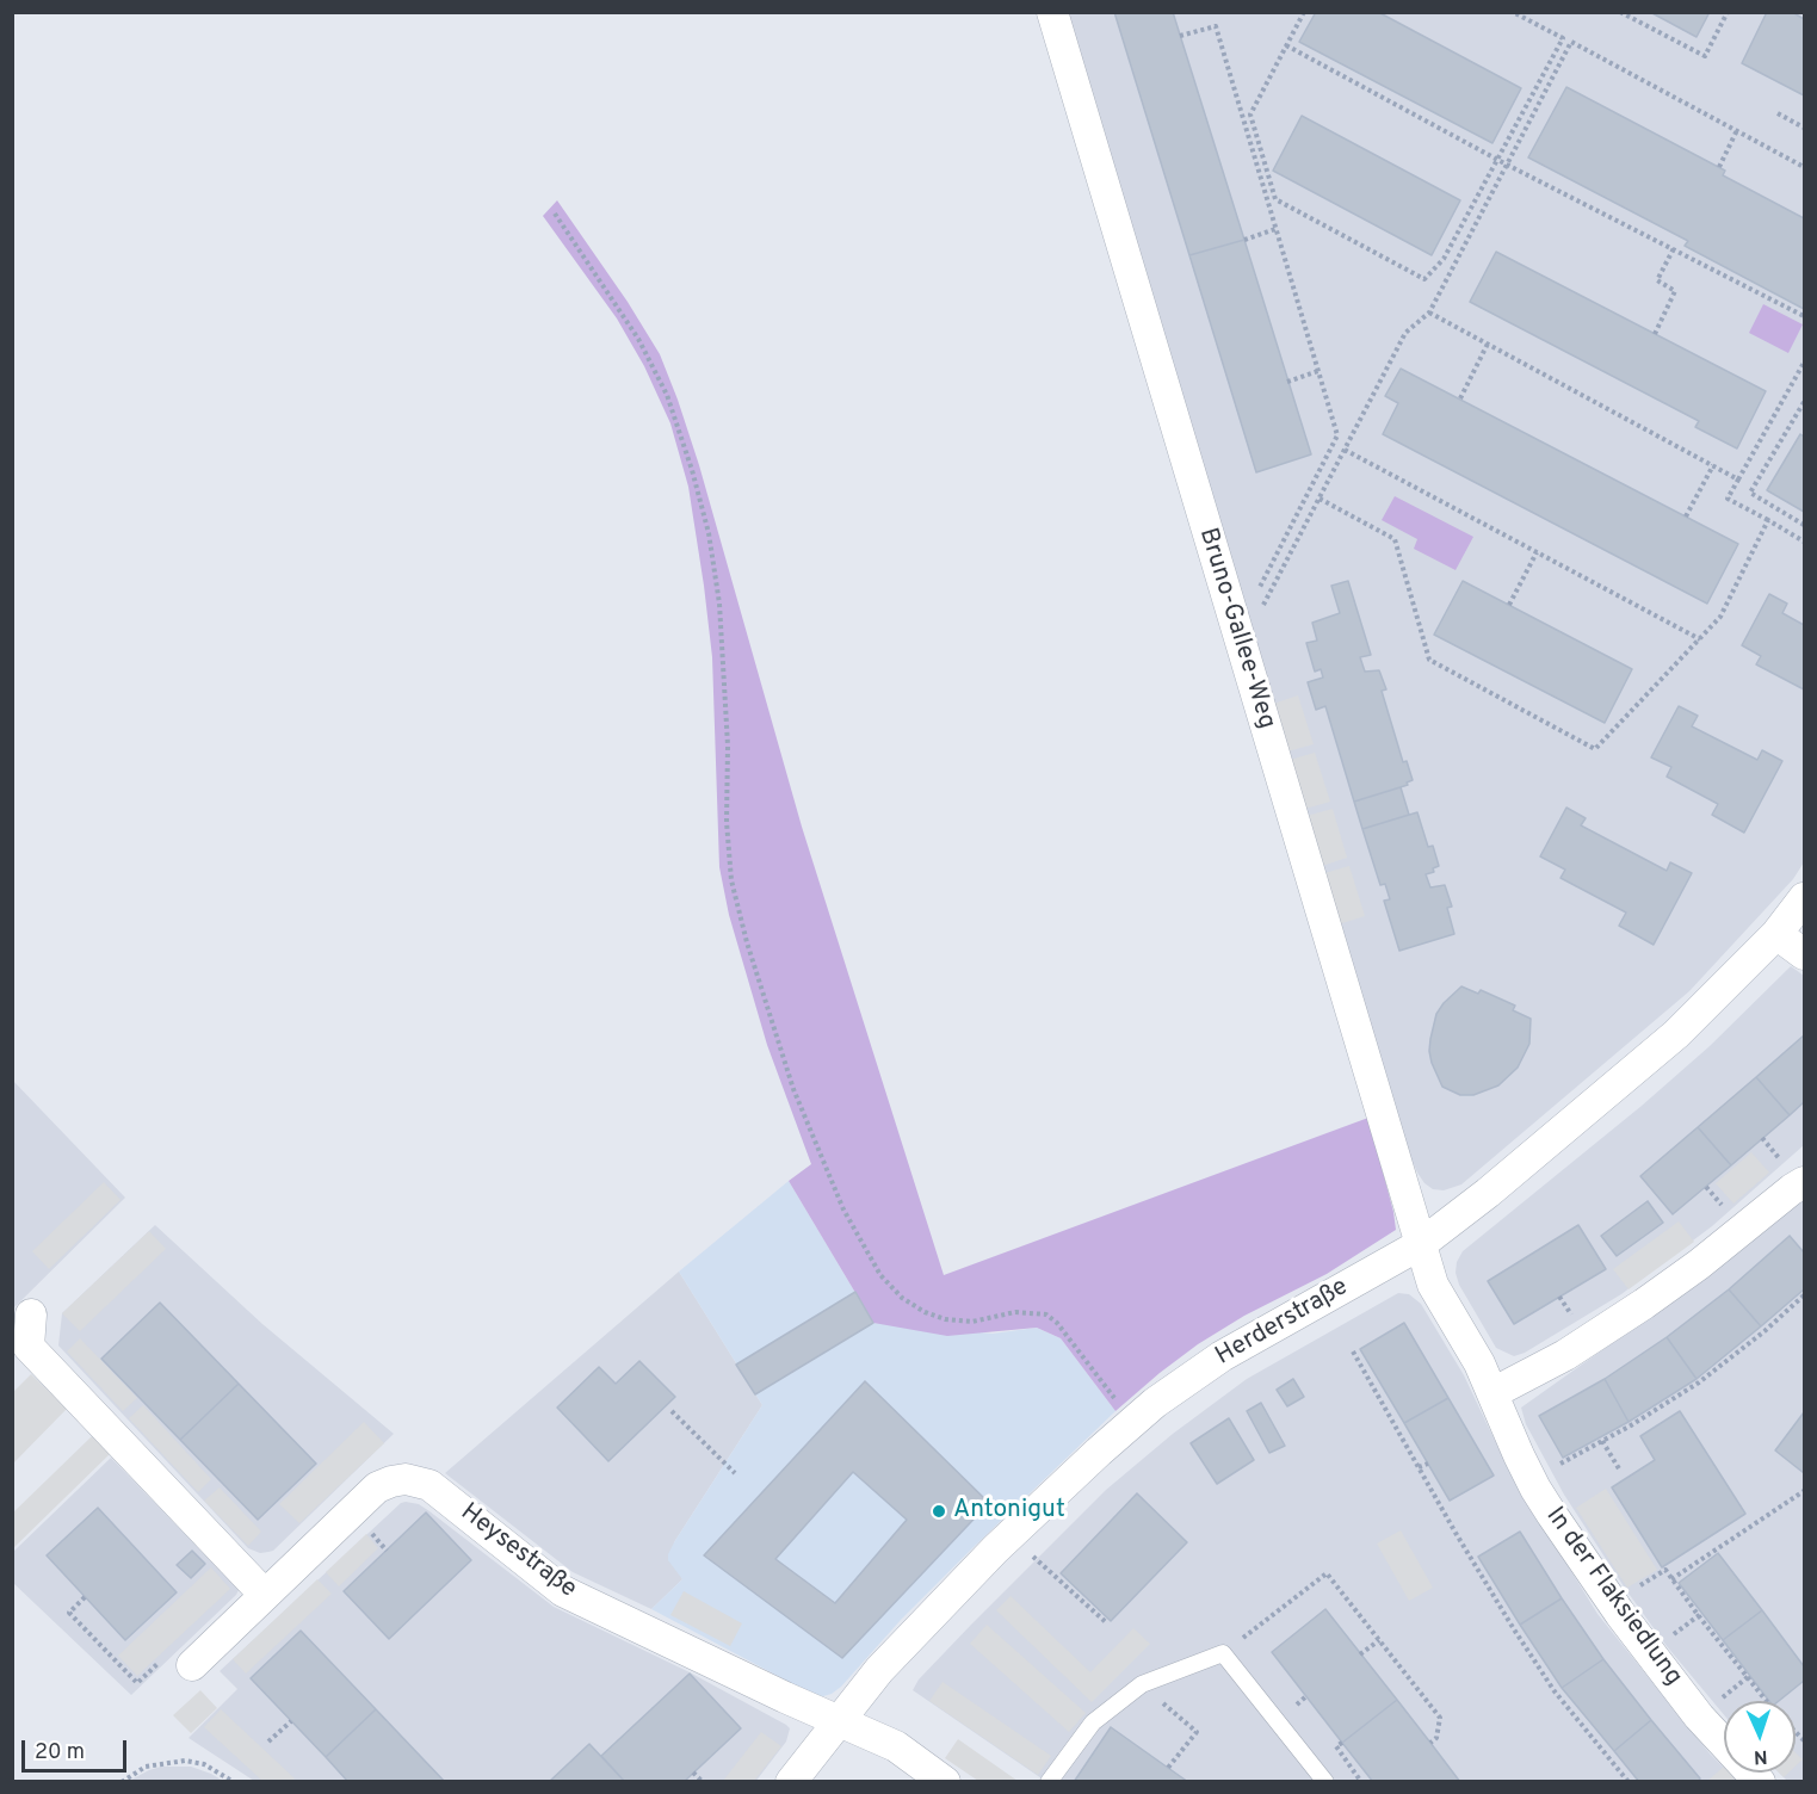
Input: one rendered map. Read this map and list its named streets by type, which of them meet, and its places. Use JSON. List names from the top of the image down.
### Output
{
  "streets": {
    "street": [
      "Bruno-Gallee-Weg",
      "Herderstraße",
      "Heysestraße",
      "In der Flaksiedlung"
    ]
  },
  "crossings": [
    ["Bruno-Gallee-Weg", "Herderstraße"],
    ["Bruno-Gallee-Weg", "In der Flaksiedlung"],
    ["Herderstraße", "Heysestraße"],
    ["Herderstraße", "In der Flaksiedlung"]
  ],
  "places": ["Antonigut"],
  "scale_bar": "20 m",
  "north": "bottom"
}
